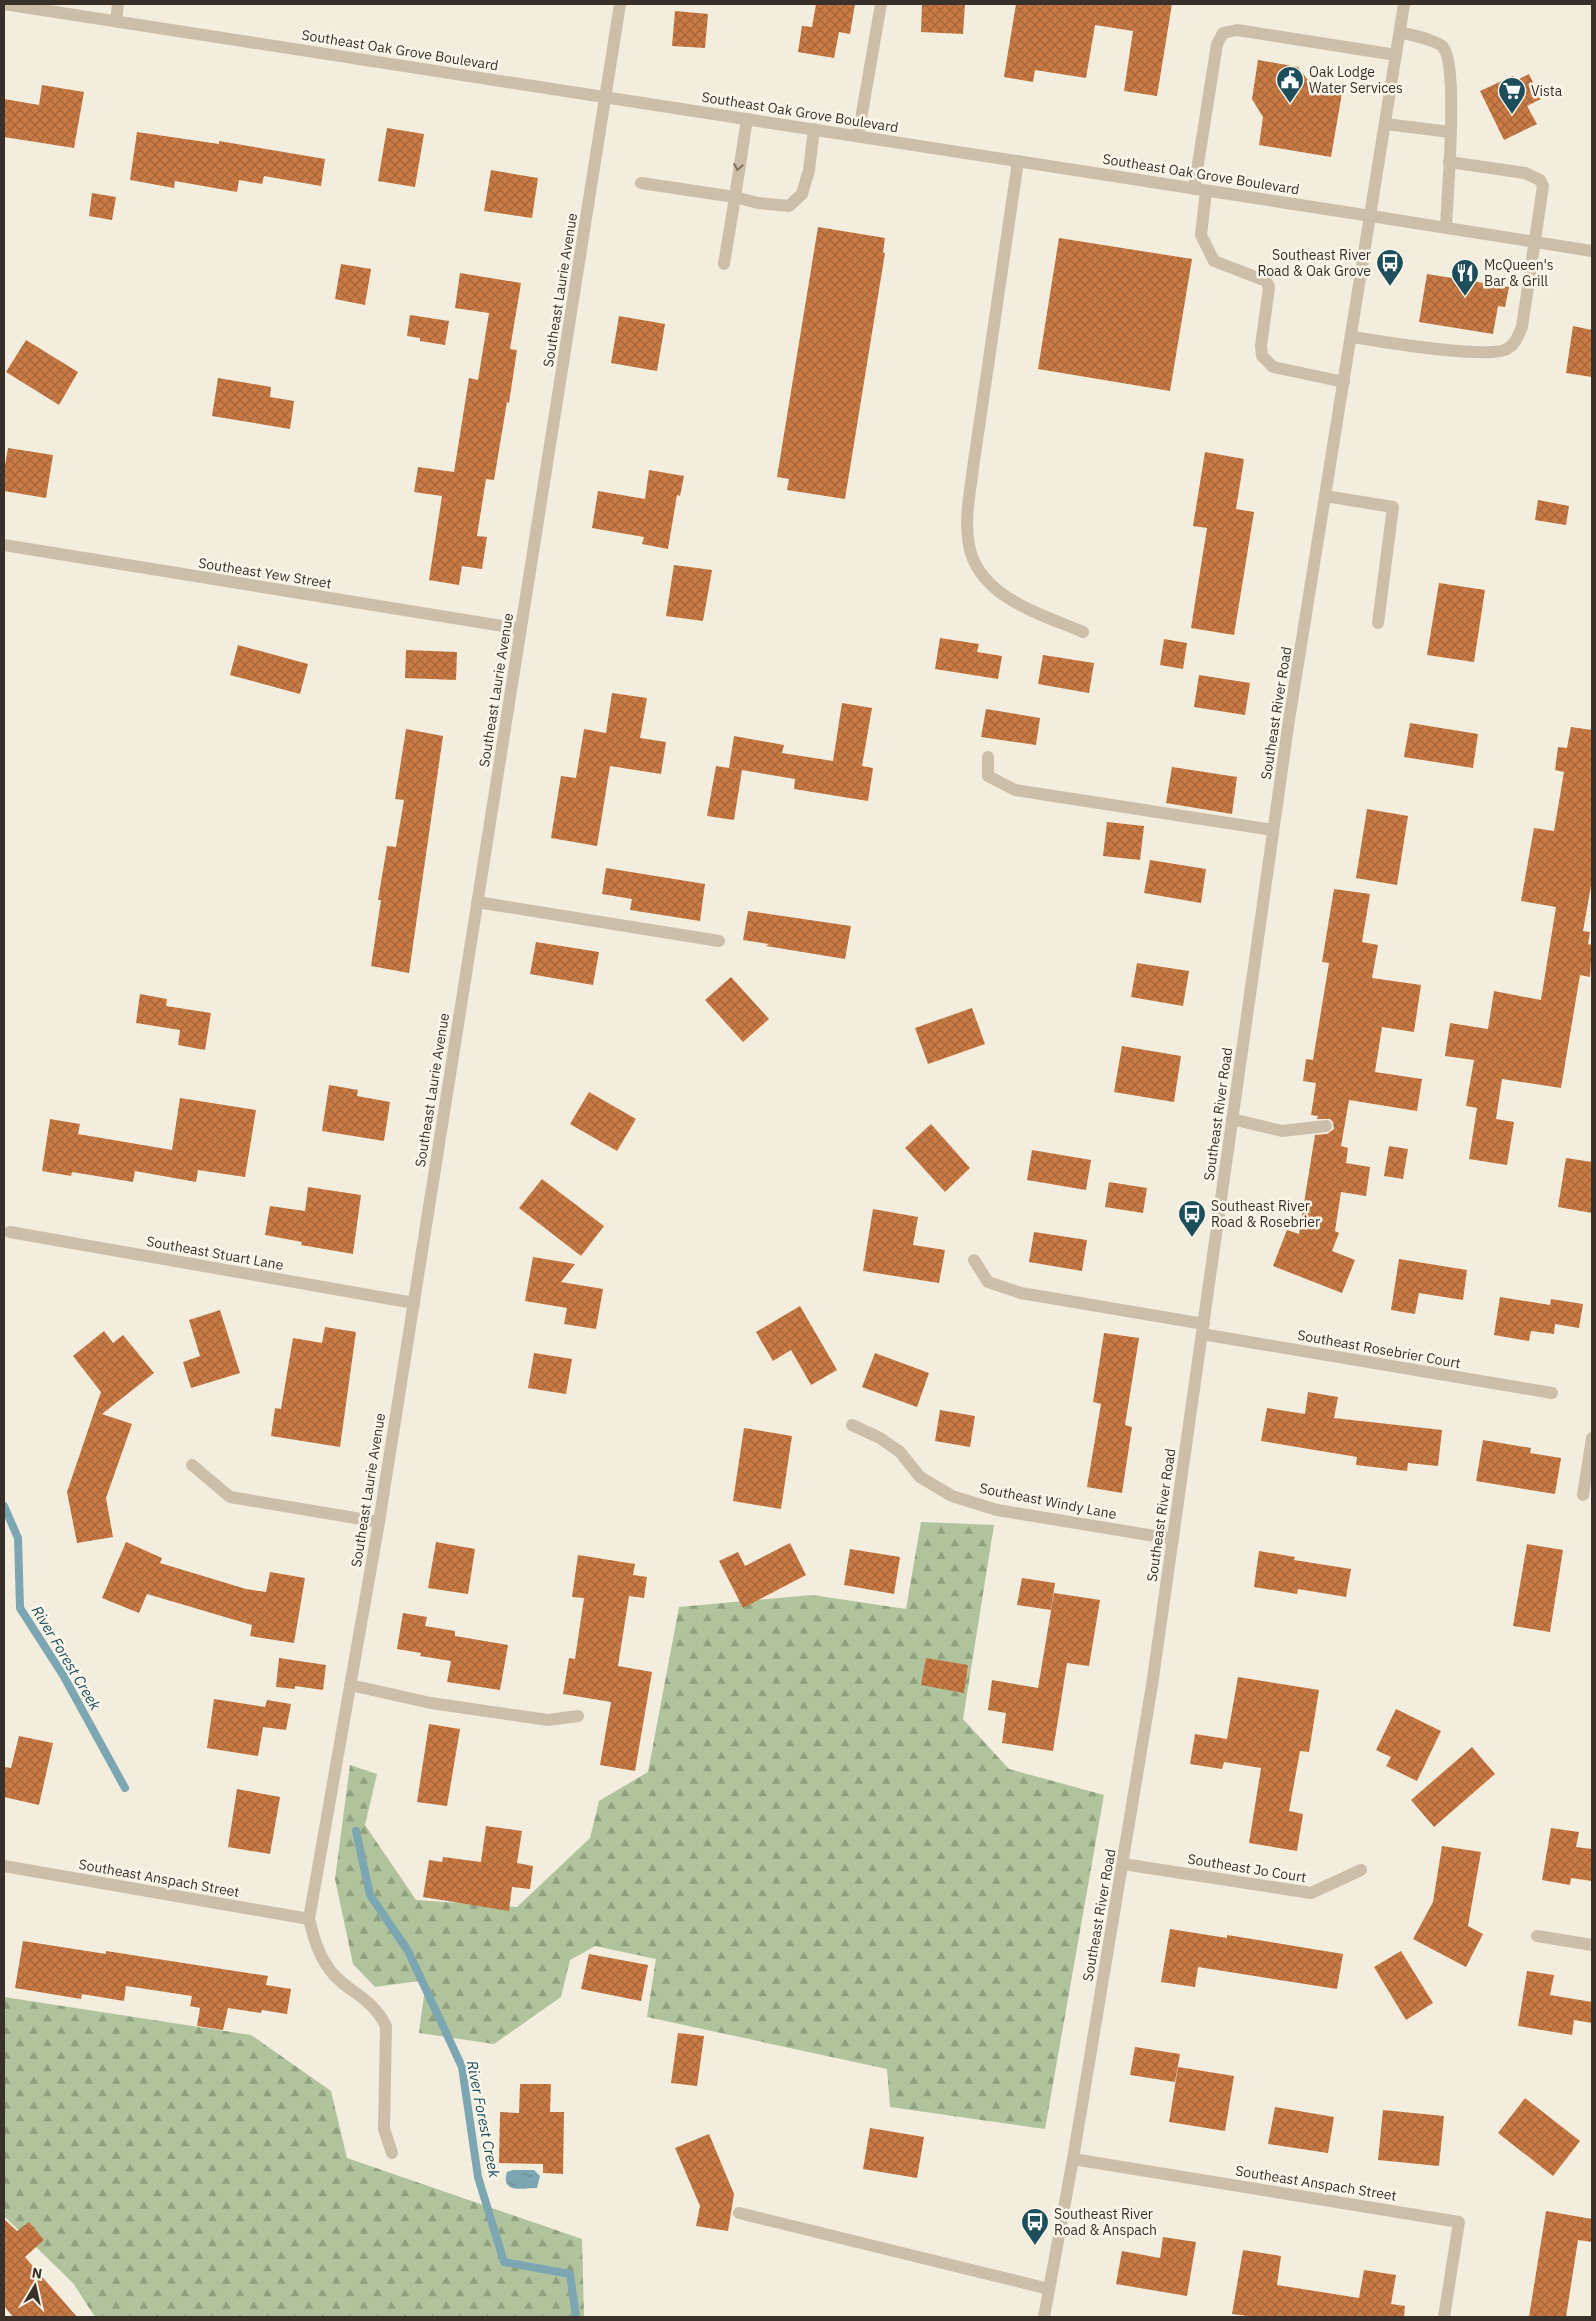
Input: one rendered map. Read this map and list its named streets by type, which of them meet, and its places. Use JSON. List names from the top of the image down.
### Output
{
  "streets": {
    "street": [
      "Southeast Oak Grove Boulevard",
      "Southeast Laurie Avenue",
      "Southeast Yew Street",
      "Southeast River Road",
      "Southeast Stuart Lane",
      "Southeast Rosebrier Court",
      "Southeast Windy Lane",
      "Southeast Jo Court",
      "Southeast Anspach Street"
    ]
  },
  "crossings": [
    ["Southeast Oak Grove Boulevard", "Southeast Laurie Avenue"],
    ["Southeast Oak Grove Boulevard", "Southeast River Road"],
    ["Southeast Laurie Avenue", "Southeast Yew Street"],
    ["Southeast Laurie Avenue", "Southeast Stuart Lane"],
    ["Southeast Laurie Avenue", "Southeast Anspach Street"],
    ["Southeast River Road", "Southeast Rosebrier Court"],
    ["Southeast River Road", "Southeast Windy Lane"],
    ["Southeast River Road", "Southeast Jo Court"],
    ["Southeast River Road", "Southeast Anspach Street"]
  ],
  "water": ["River Forest Creek"],
  "places": {
    "public building": ["Oak Lodge Water Services"],
    "supermarket": ["Vista"],
    "bus stop": ["Southeast River Road & Oak Grove", "Southeast River Road & Rosebrier", "Southeast River Road & Anspach"],
    "restaurant": ["McQueen's Bar & Grill"]
  },
  "north": "top"
}
